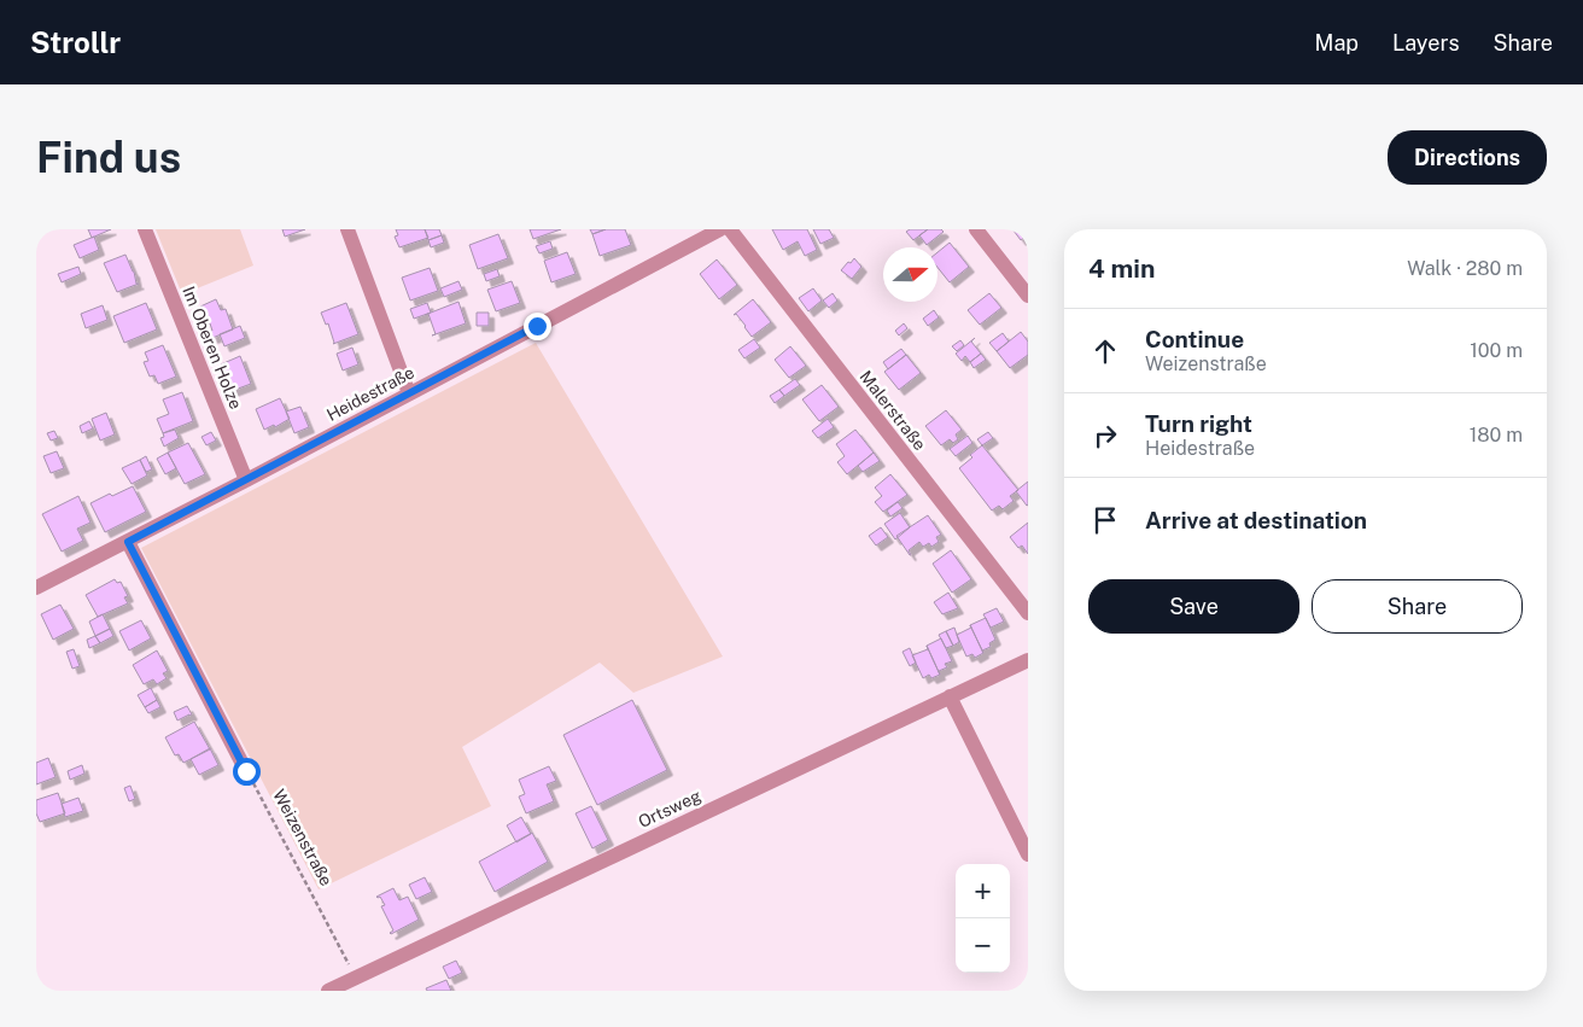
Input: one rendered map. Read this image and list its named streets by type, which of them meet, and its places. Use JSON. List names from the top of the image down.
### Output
{
  "streets": {
    "street": [
      "Im Oberen Holze",
      "Heidestraße",
      "Malerstraße",
      "Ortsweg"
    ],
    "path": ["Weizenstraße"]
  },
  "crossings": [
    ["Im Oberen Holze", "Heidestraße"],
    ["Ortsweg", "Weizenstraße"]
  ],
  "north": "right",
  "page": {
    "header": "Strollr",
    "nav": ["Map", "Layers", "Share"],
    "buttons": [
      "Directions",
      ["Save", "Share"]
    ],
    "title": "Find us",
    "heading": ["4 min", "Walk · 280 m"],
    "list": [
      ["Continue", "Weizenstraße", "100 m"],
      ["Turn right", "Heidestraße", "180 m"],
      "Arrive at destination"
    ],
    "map_buttons": ["+", "−"]
  }
}
